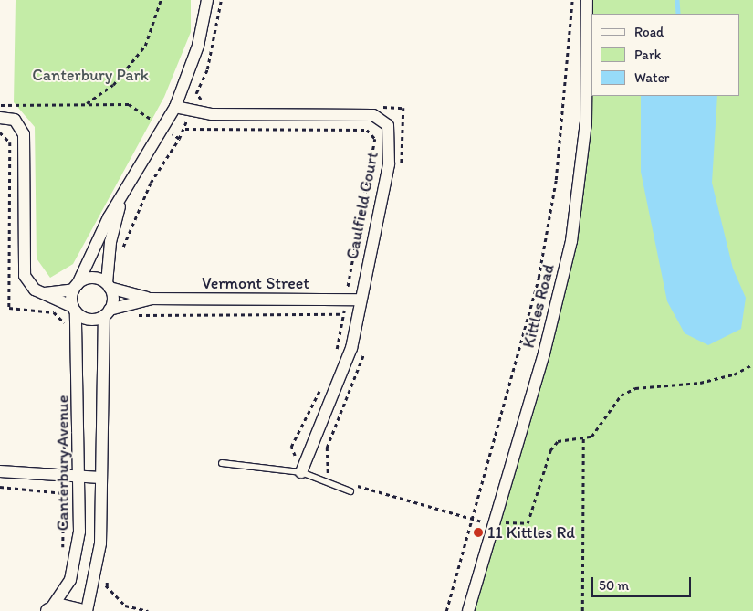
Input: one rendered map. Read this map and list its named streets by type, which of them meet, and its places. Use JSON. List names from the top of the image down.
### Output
{
  "streets": {
    "street": [
      "Caulfield Court",
      "Vermont Street",
      "Kittles Road",
      "Canterbury Avenue"
    ]
  },
  "crossings": [
    ["Caulfield Court", "Vermont Street"],
    ["Vermont Street", "Canterbury Avenue"]
  ],
  "parks": ["Canterbury Park"],
  "places": ["11 Kittles Rd"],
  "legend": ["Road", "Park", "Water"],
  "scale_bar": "50 m"
}
